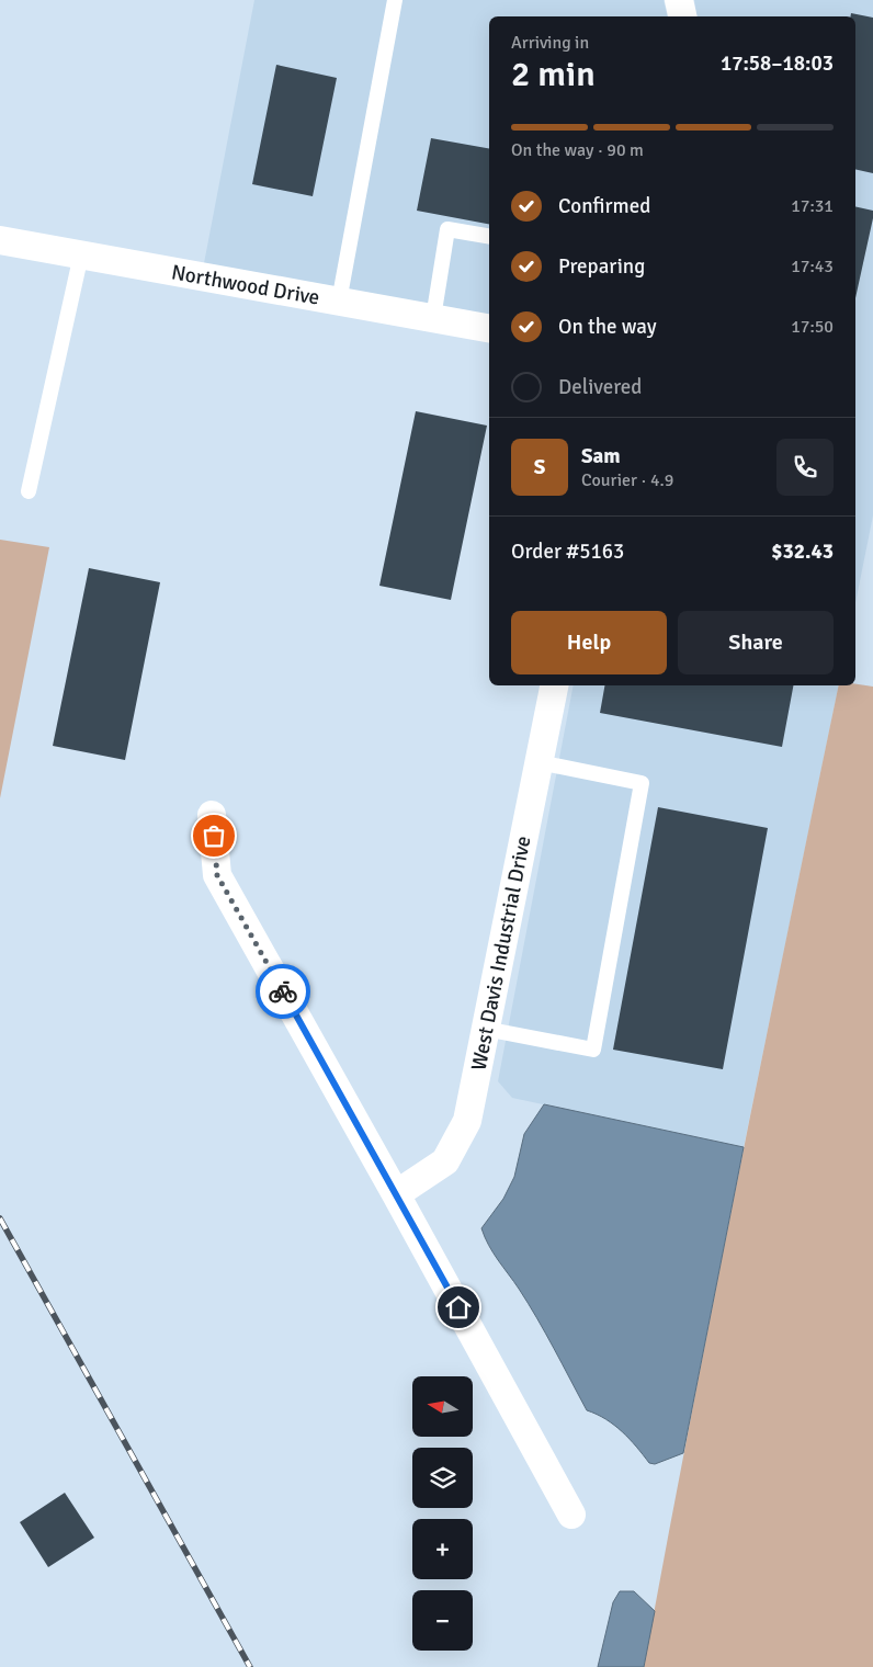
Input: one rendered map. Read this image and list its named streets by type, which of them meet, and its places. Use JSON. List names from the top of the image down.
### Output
{
  "streets": {
    "street": ["Northwood Drive", "West Davis Industrial Drive"]
  },
  "north": "left",
  "page": {
    "heading": ["2 min", "Arriving in", "17:58–18:03"],
    "panel": [
      "Sam",
      "Courier · 4.9",
      "Order #5163",
      "$32.43"
    ],
    "bar": "On the way · 90 m",
    "list": [
      ["Confirmed", "17:31"],
      ["Preparing", "17:43"],
      ["On the way", "17:50"],
      "Delivered"
    ],
    "round": "S",
    "buttons": ["Help", "Share"],
    "map_buttons": ["+", "−"]
  }
}
